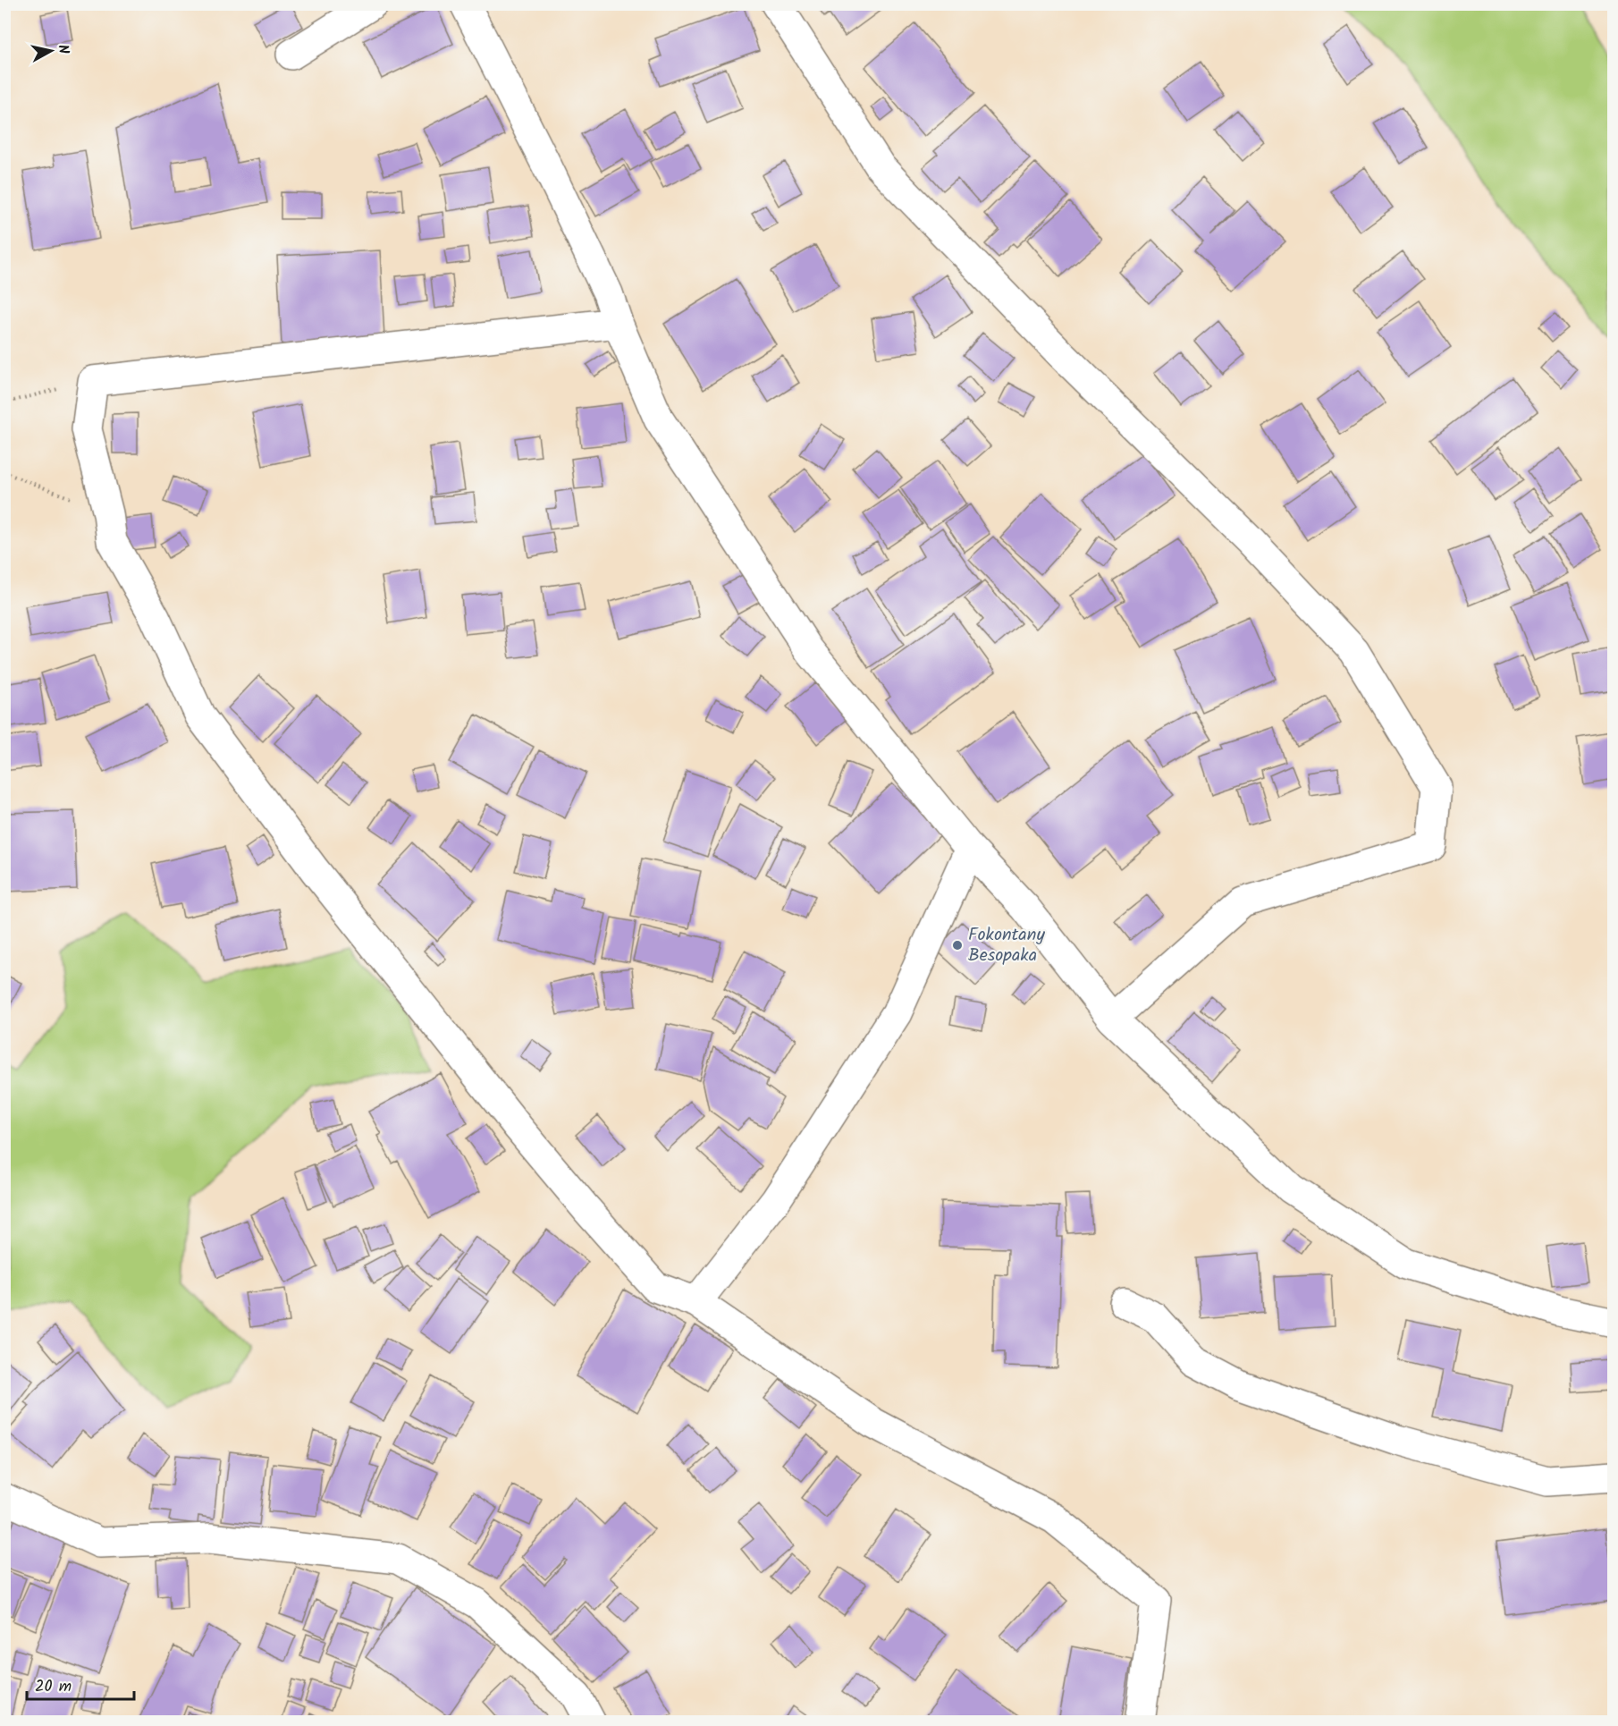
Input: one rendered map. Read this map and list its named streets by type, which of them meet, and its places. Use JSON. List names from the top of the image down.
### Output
{
  "places": ["Fokontany Besopaka"],
  "scale_bar": "20 m",
  "north": "right"
}
